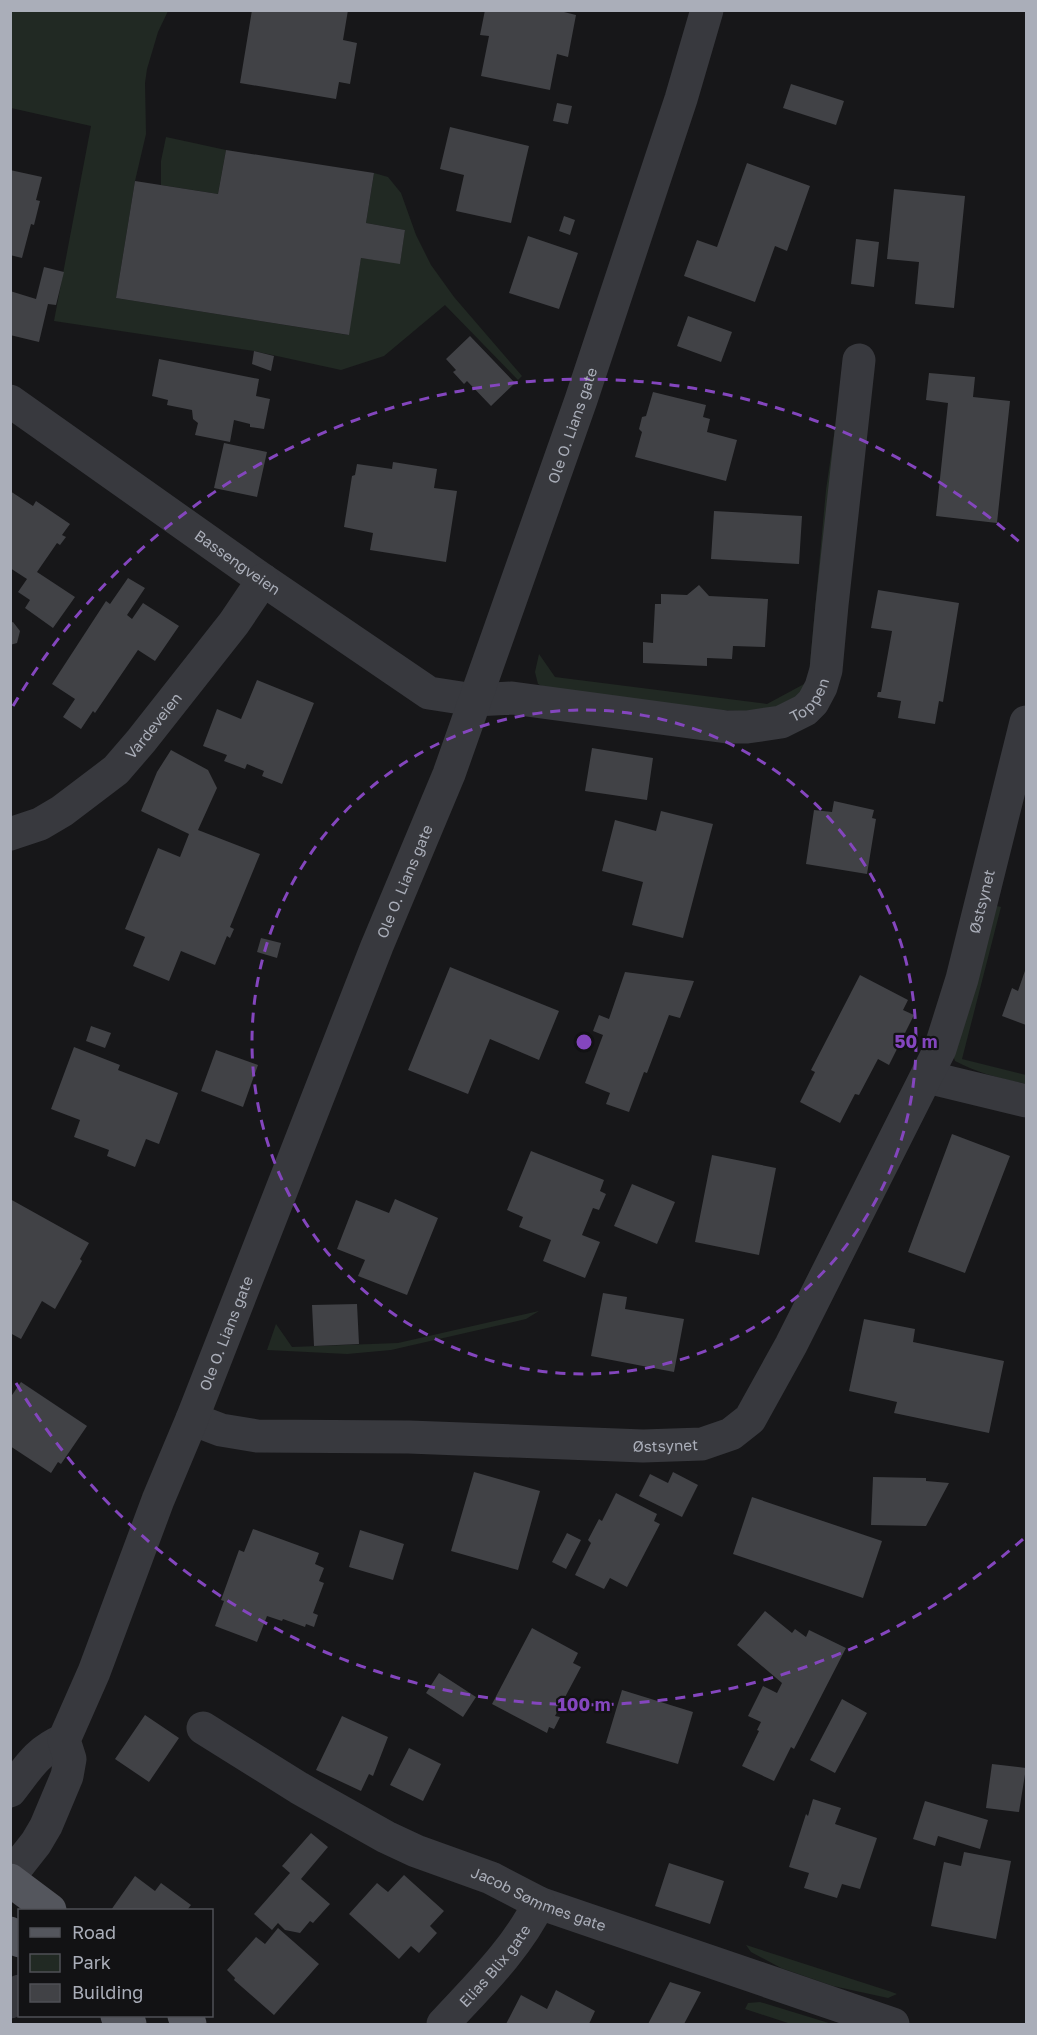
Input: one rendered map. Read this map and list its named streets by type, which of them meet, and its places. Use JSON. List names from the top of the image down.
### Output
{
  "streets": {
    "street": [
      "Ole O. Lians gate",
      "Bassengveien",
      "Toppen",
      "Vardeveien",
      "Østsynet",
      "Jacob Sømmes gate",
      "Elias Blix gate"
    ]
  },
  "crossings": [
    ["Ole O. Lians gate", "Bassengveien"],
    ["Ole O. Lians gate", "Toppen"],
    ["Ole O. Lians gate", "Østsynet"],
    ["Bassengveien", "Toppen"],
    ["Bassengveien", "Vardeveien"],
    ["Jacob Sømmes gate", "Elias Blix gate"]
  ],
  "legend": ["Road", "Park", "Building"],
  "rings": ["50 m", "100 m"]
}
